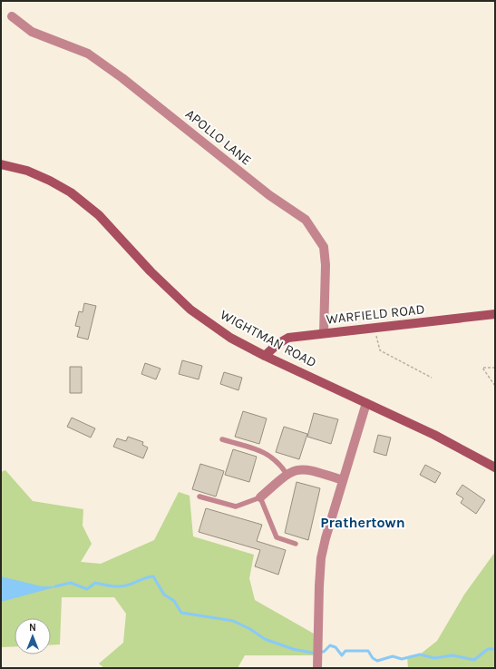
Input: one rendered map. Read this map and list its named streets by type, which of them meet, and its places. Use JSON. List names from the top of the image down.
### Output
{
  "streets": {
    "main road": ["WARFIELD ROAD", "WIGHTMAN ROAD"],
    "street": ["APOLLO LANE"]
  },
  "crossings": [
    ["APOLLO LANE", "WARFIELD ROAD"],
    ["WARFIELD ROAD", "WIGHTMAN ROAD"]
  ],
  "districts": ["Prathertown"],
  "north": "top"
}
